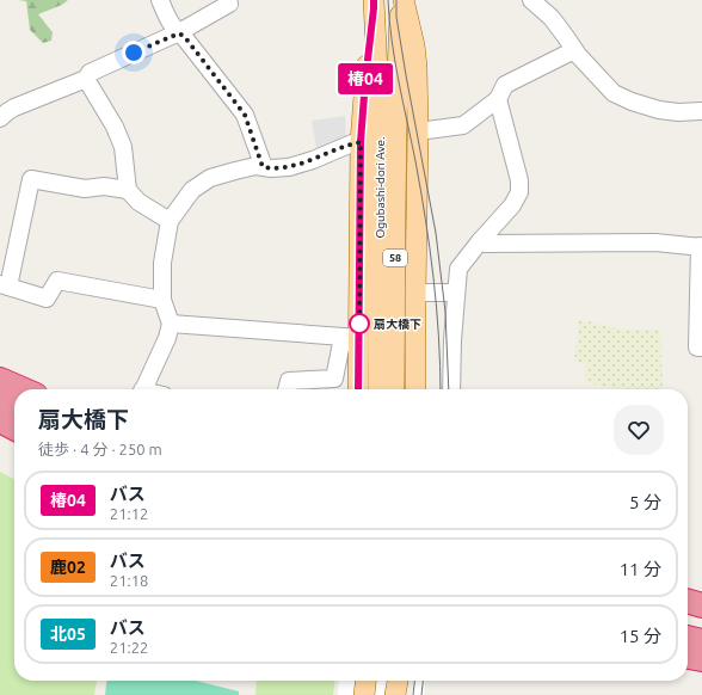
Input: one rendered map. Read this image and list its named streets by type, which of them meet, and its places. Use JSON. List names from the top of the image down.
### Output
{
  "streets": {
    "main road": ["Ogubashi-dori Ave.", "58"]
  },
  "crossings": [
    ["Ogubashi-dori Ave.", "58"]
  ],
  "places": ["扇大橋下"],
  "lines": ["bus line 椿04"],
  "page": {
    "on_map": "椿04",
    "heading": ["扇大橋下", "徒歩 · 4 分 · 250 m"],
    "list": [
      {
        "mark": "椿04",
        "name": "バス",
        "note": "21:12",
        "value": "5 分"
      },
      {
        "mark": "鹿02",
        "name": "バス",
        "note": "21:18",
        "value": "11 分"
      },
      {
        "mark": "北05",
        "name": "バス",
        "note": "21:22",
        "value": "15 分"
      }
    ]
  }
}
